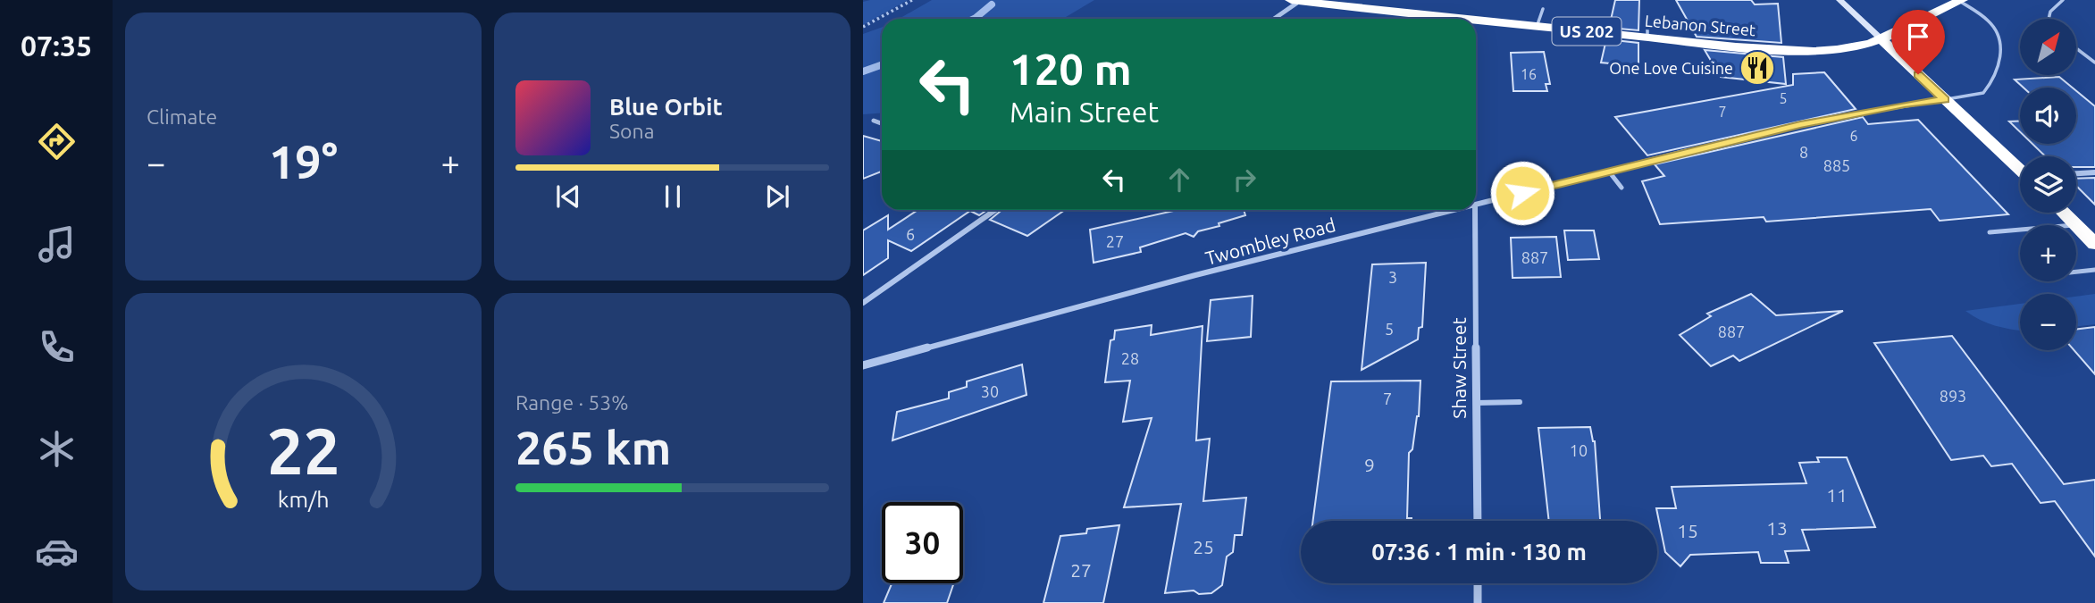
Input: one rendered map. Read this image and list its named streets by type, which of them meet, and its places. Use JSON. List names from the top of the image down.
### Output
{
  "streets": {
    "highway": ["Lebanon Street", "US 202"],
    "street": ["Twombley Road", "Shaw Street"]
  },
  "crossings": [
    ["Lebanon Street", "US 202"]
  ],
  "places": {
    "restaurant": ["One Love Cuisine"]
  },
  "house_numbers": [
    "16",
    "5",
    "7",
    "6",
    "8",
    "885",
    "6",
    "27",
    "887",
    "3",
    "5",
    "887",
    "28",
    "30",
    "893",
    "7",
    "10",
    "9",
    "11",
    "13",
    "15",
    "25",
    "27"
  ],
  "north": "top right",
  "page": {
    "tabs": "07:35",
    "tile": [
      "Climate",
      ["Range · 53%", "265 km"]
    ],
    "map_buttons": ["+", "−"],
    "turn": ["120 m", "Main Street"],
    "song": ["Blue Orbit", "Sona"],
    "heat": ["−", "19°", "+"],
    "limit": "30",
    "trip": "07:36 · 1 min · 130 m",
    "gauge": ["22", "km/h"]
  }
}
